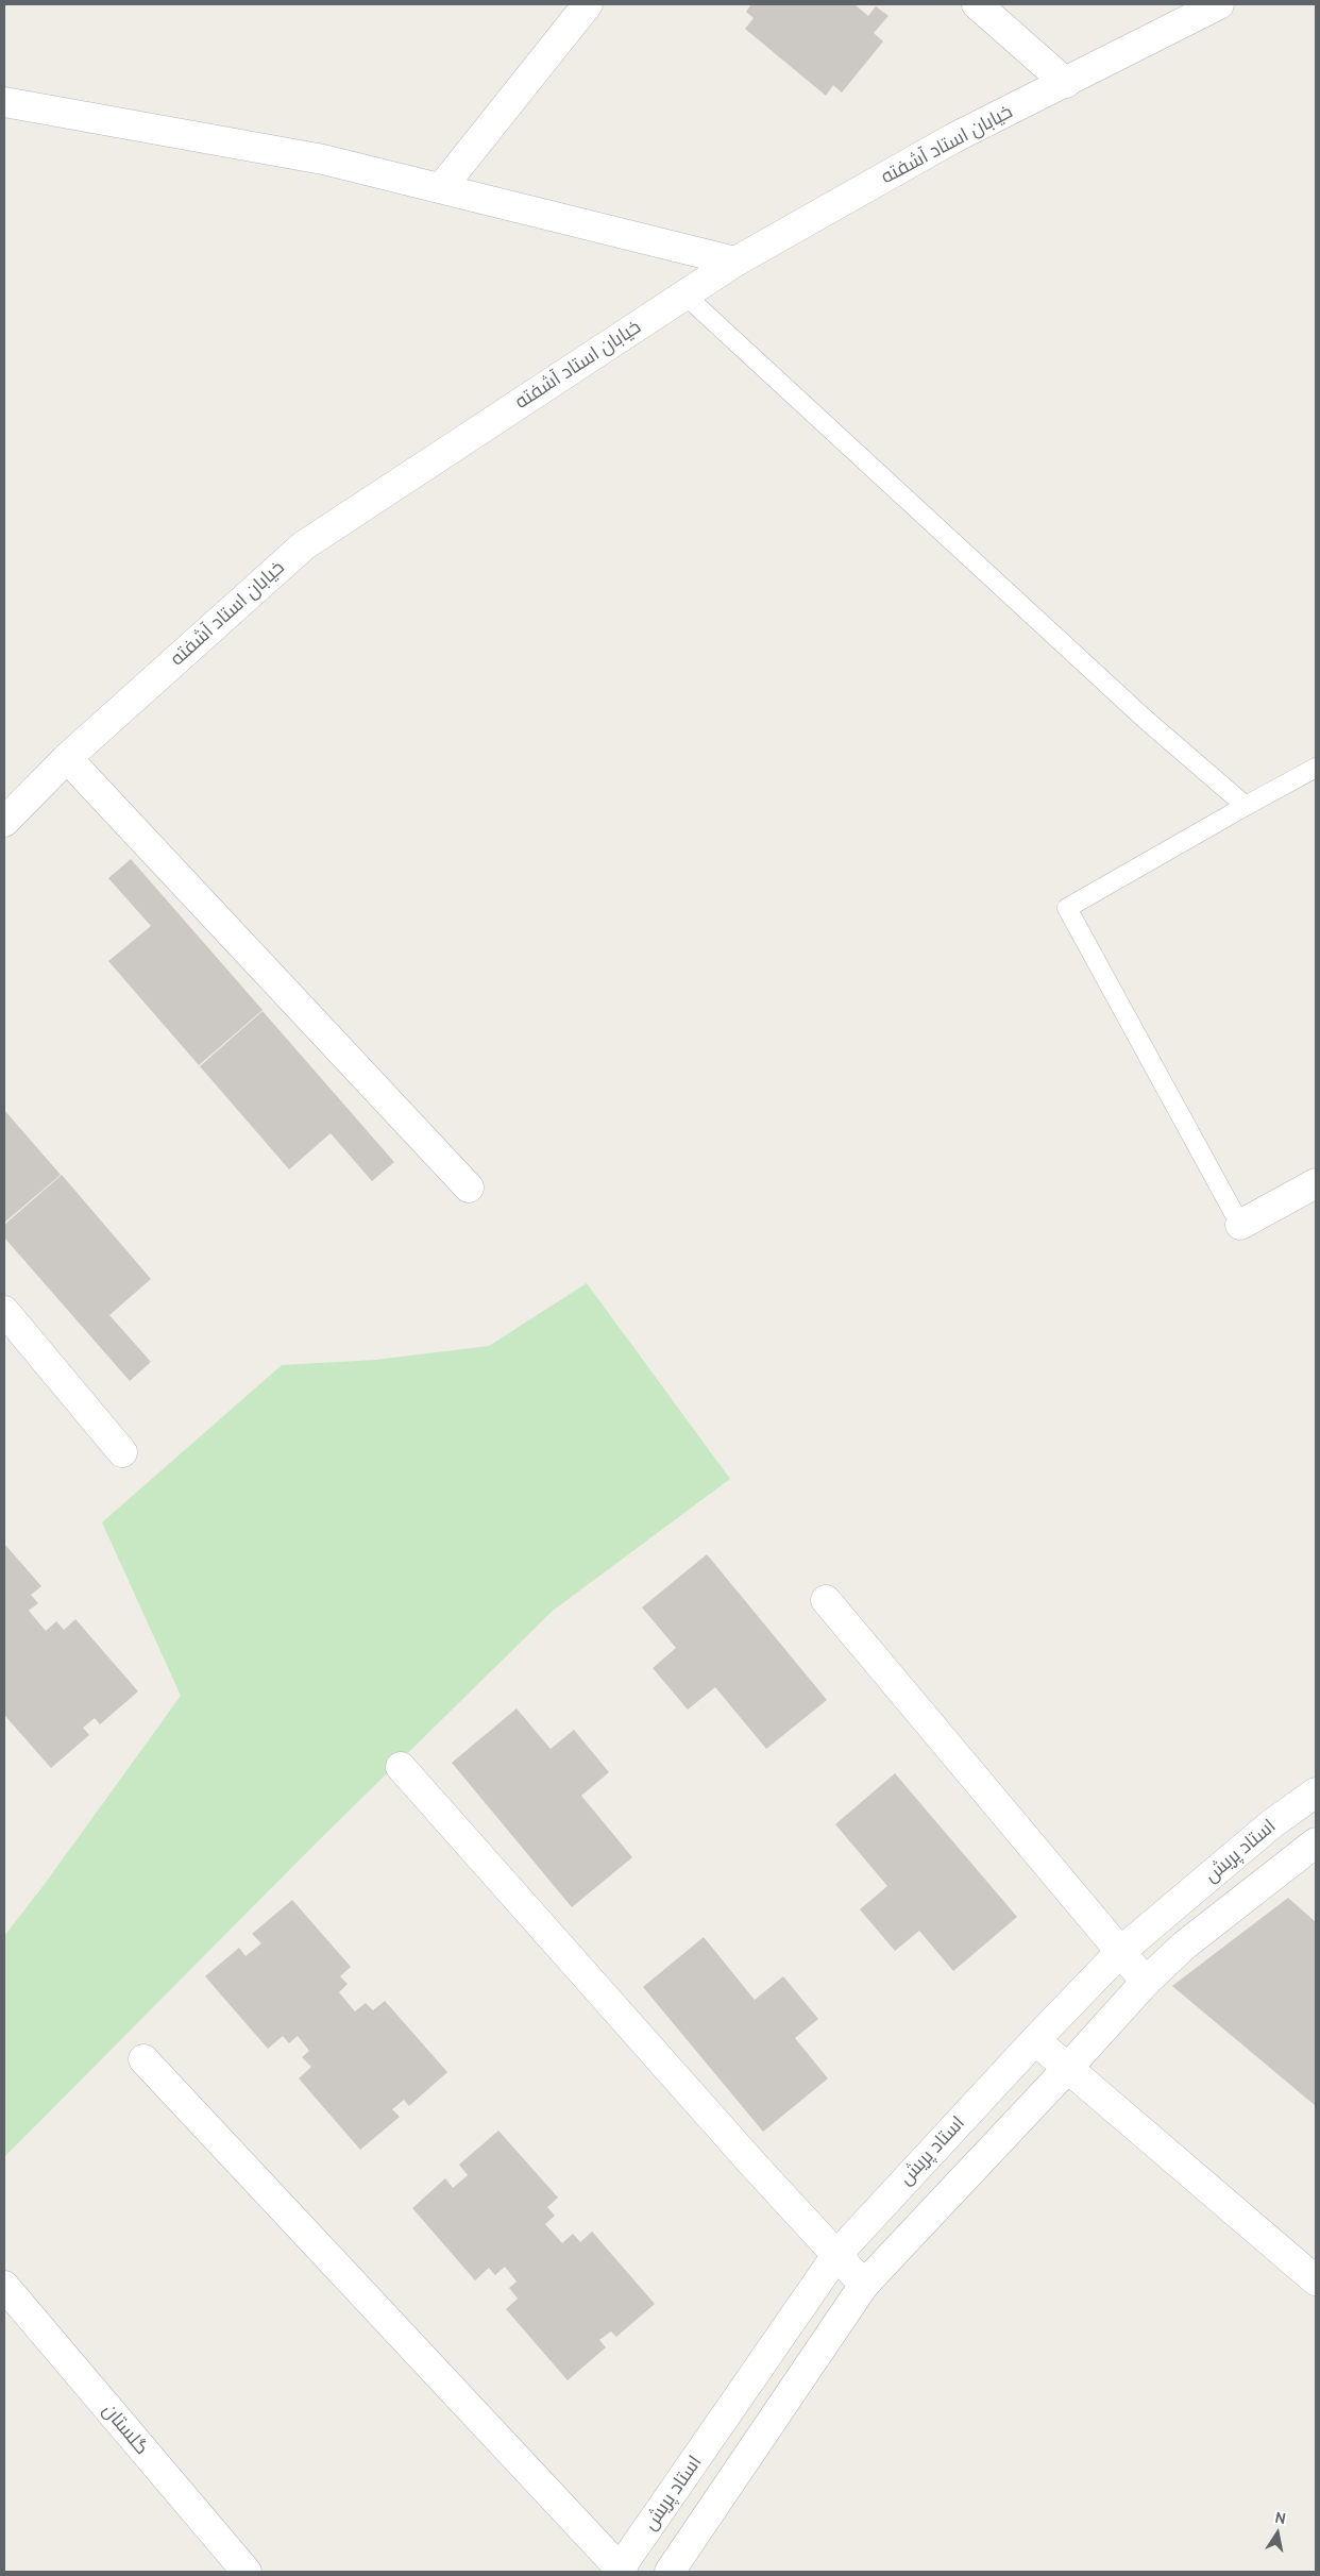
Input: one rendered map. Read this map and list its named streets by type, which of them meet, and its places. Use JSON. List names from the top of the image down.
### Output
{
  "streets": {
    "street": ["خیابان استاد آشفته", "استاد پریش", "گلستان"]
  },
  "north": "top"
}
